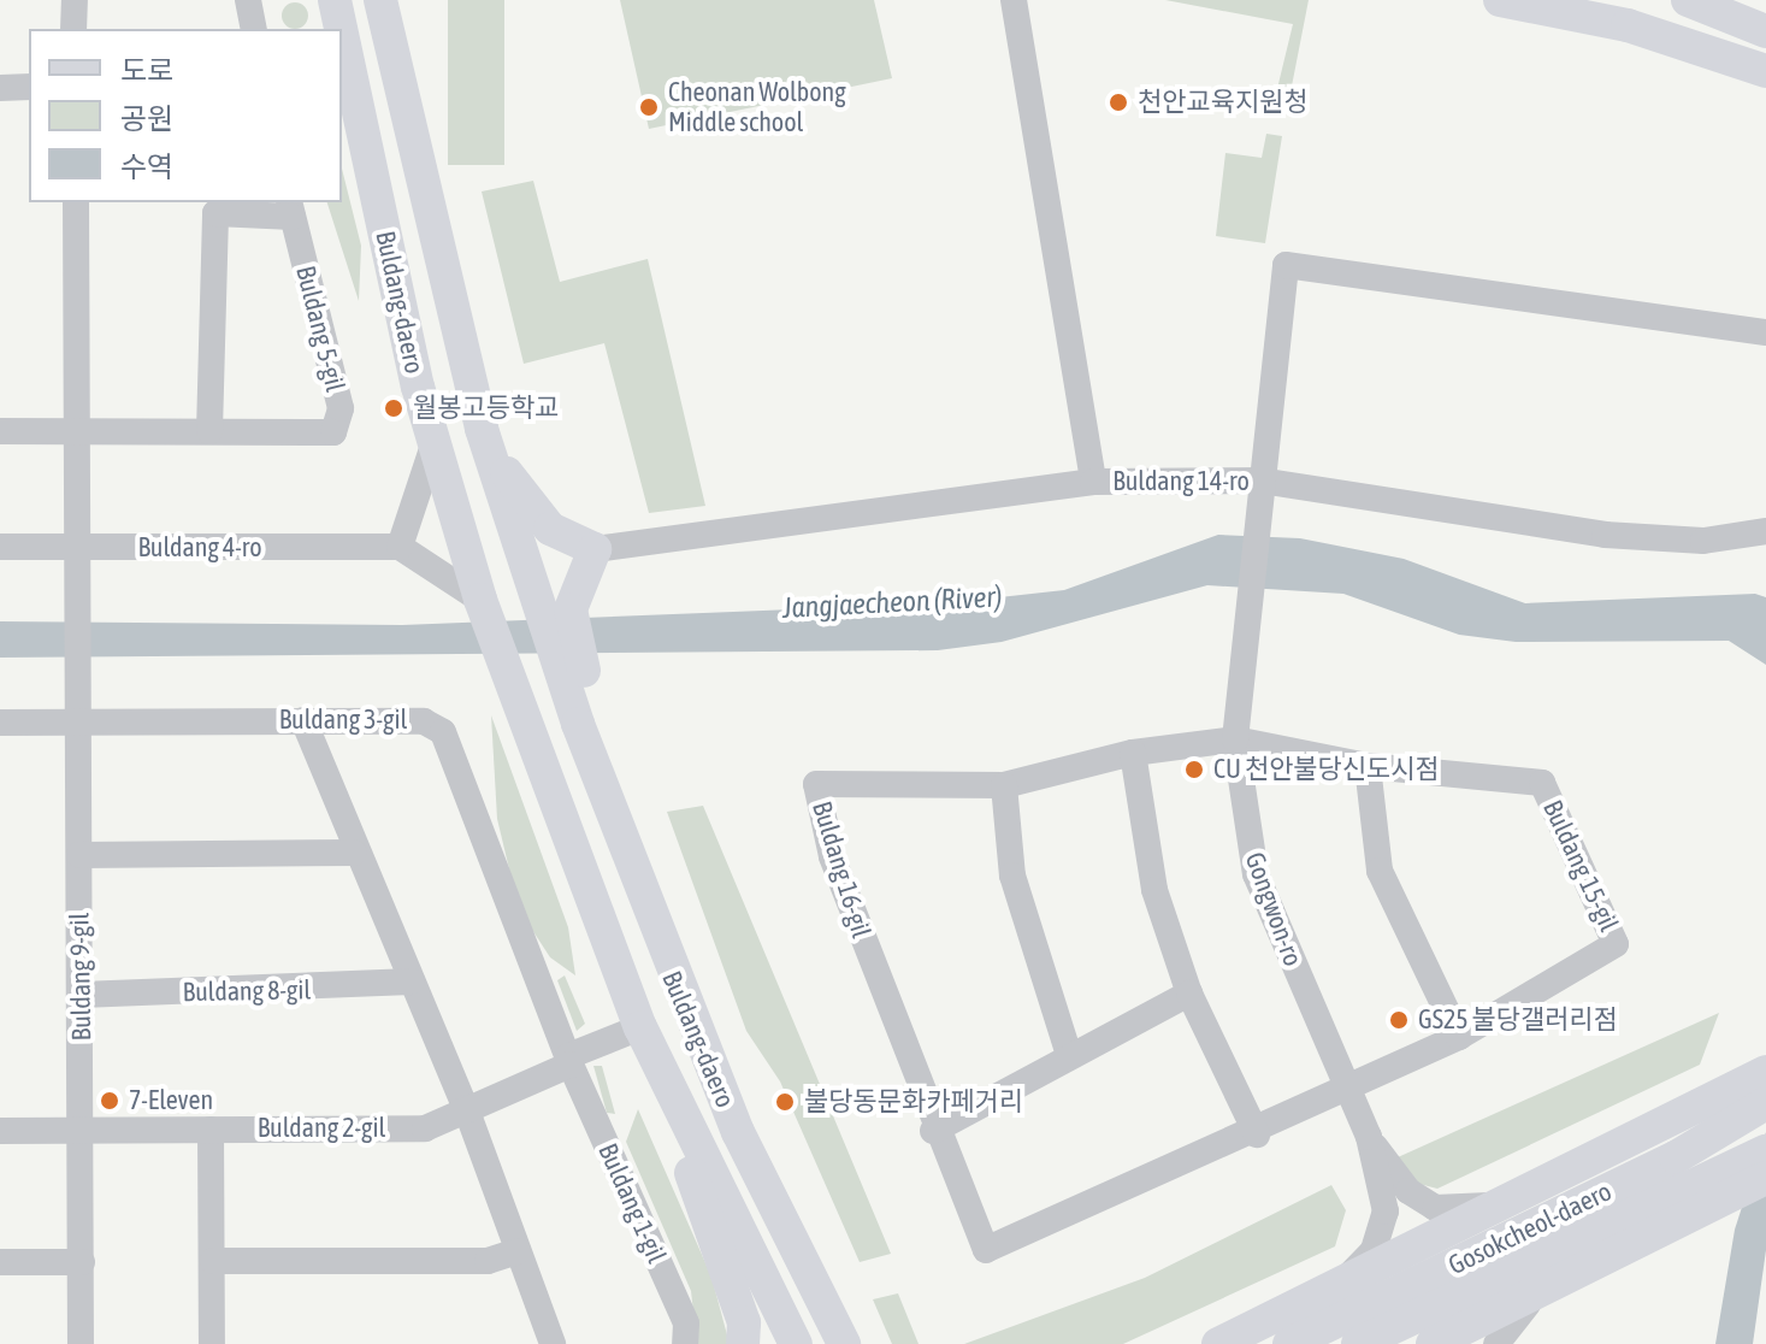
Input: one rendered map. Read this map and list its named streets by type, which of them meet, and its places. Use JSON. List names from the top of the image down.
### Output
{
  "streets": {
    "main road": ["Buldang-daero", "Gosokcheol-daero"],
    "street": [
      "Buldang 5-gil",
      "Buldang 14-ro",
      "Buldang 4-ro",
      "Buldang 3-gil",
      "Buldang 15-gil",
      "Buldang 16-gil",
      "Gongwon-ro",
      "Buldang 9-gil",
      "Buldang 8-gil",
      "Buldang 2-gil",
      "Buldang 1-gil"
    ]
  },
  "crossings": [
    ["Buldang-daero", "Buldang 2-gil"],
    ["Buldang 14-ro", "Gongwon-ro"],
    ["Buldang 4-ro", "Buldang 9-gil"],
    ["Buldang 3-gil", "Buldang 9-gil"],
    ["Buldang 3-gil", "Buldang 2-gil"],
    ["Buldang 3-gil", "Buldang 1-gil"],
    ["Buldang 15-gil", "Buldang 16-gil"],
    ["Buldang 15-gil", "Gongwon-ro"],
    ["Buldang 16-gil", "Gongwon-ro"],
    ["Buldang 9-gil", "Buldang 8-gil"],
    ["Buldang 9-gil", "Buldang 2-gil"],
    ["Buldang 2-gil", "Buldang 1-gil"]
  ],
  "water": ["Jangjaecheon (River)"],
  "places": [
    "천안교육지원청",
    "Cheonan Wolbong Middle school",
    "월봉고등학교",
    "CU 천안불당신도시점",
    "GS25 불당갤러리점",
    "7-Eleven",
    "불당동문화카페거리"
  ],
  "legend": ["도로", "공원", "수역"]
}
